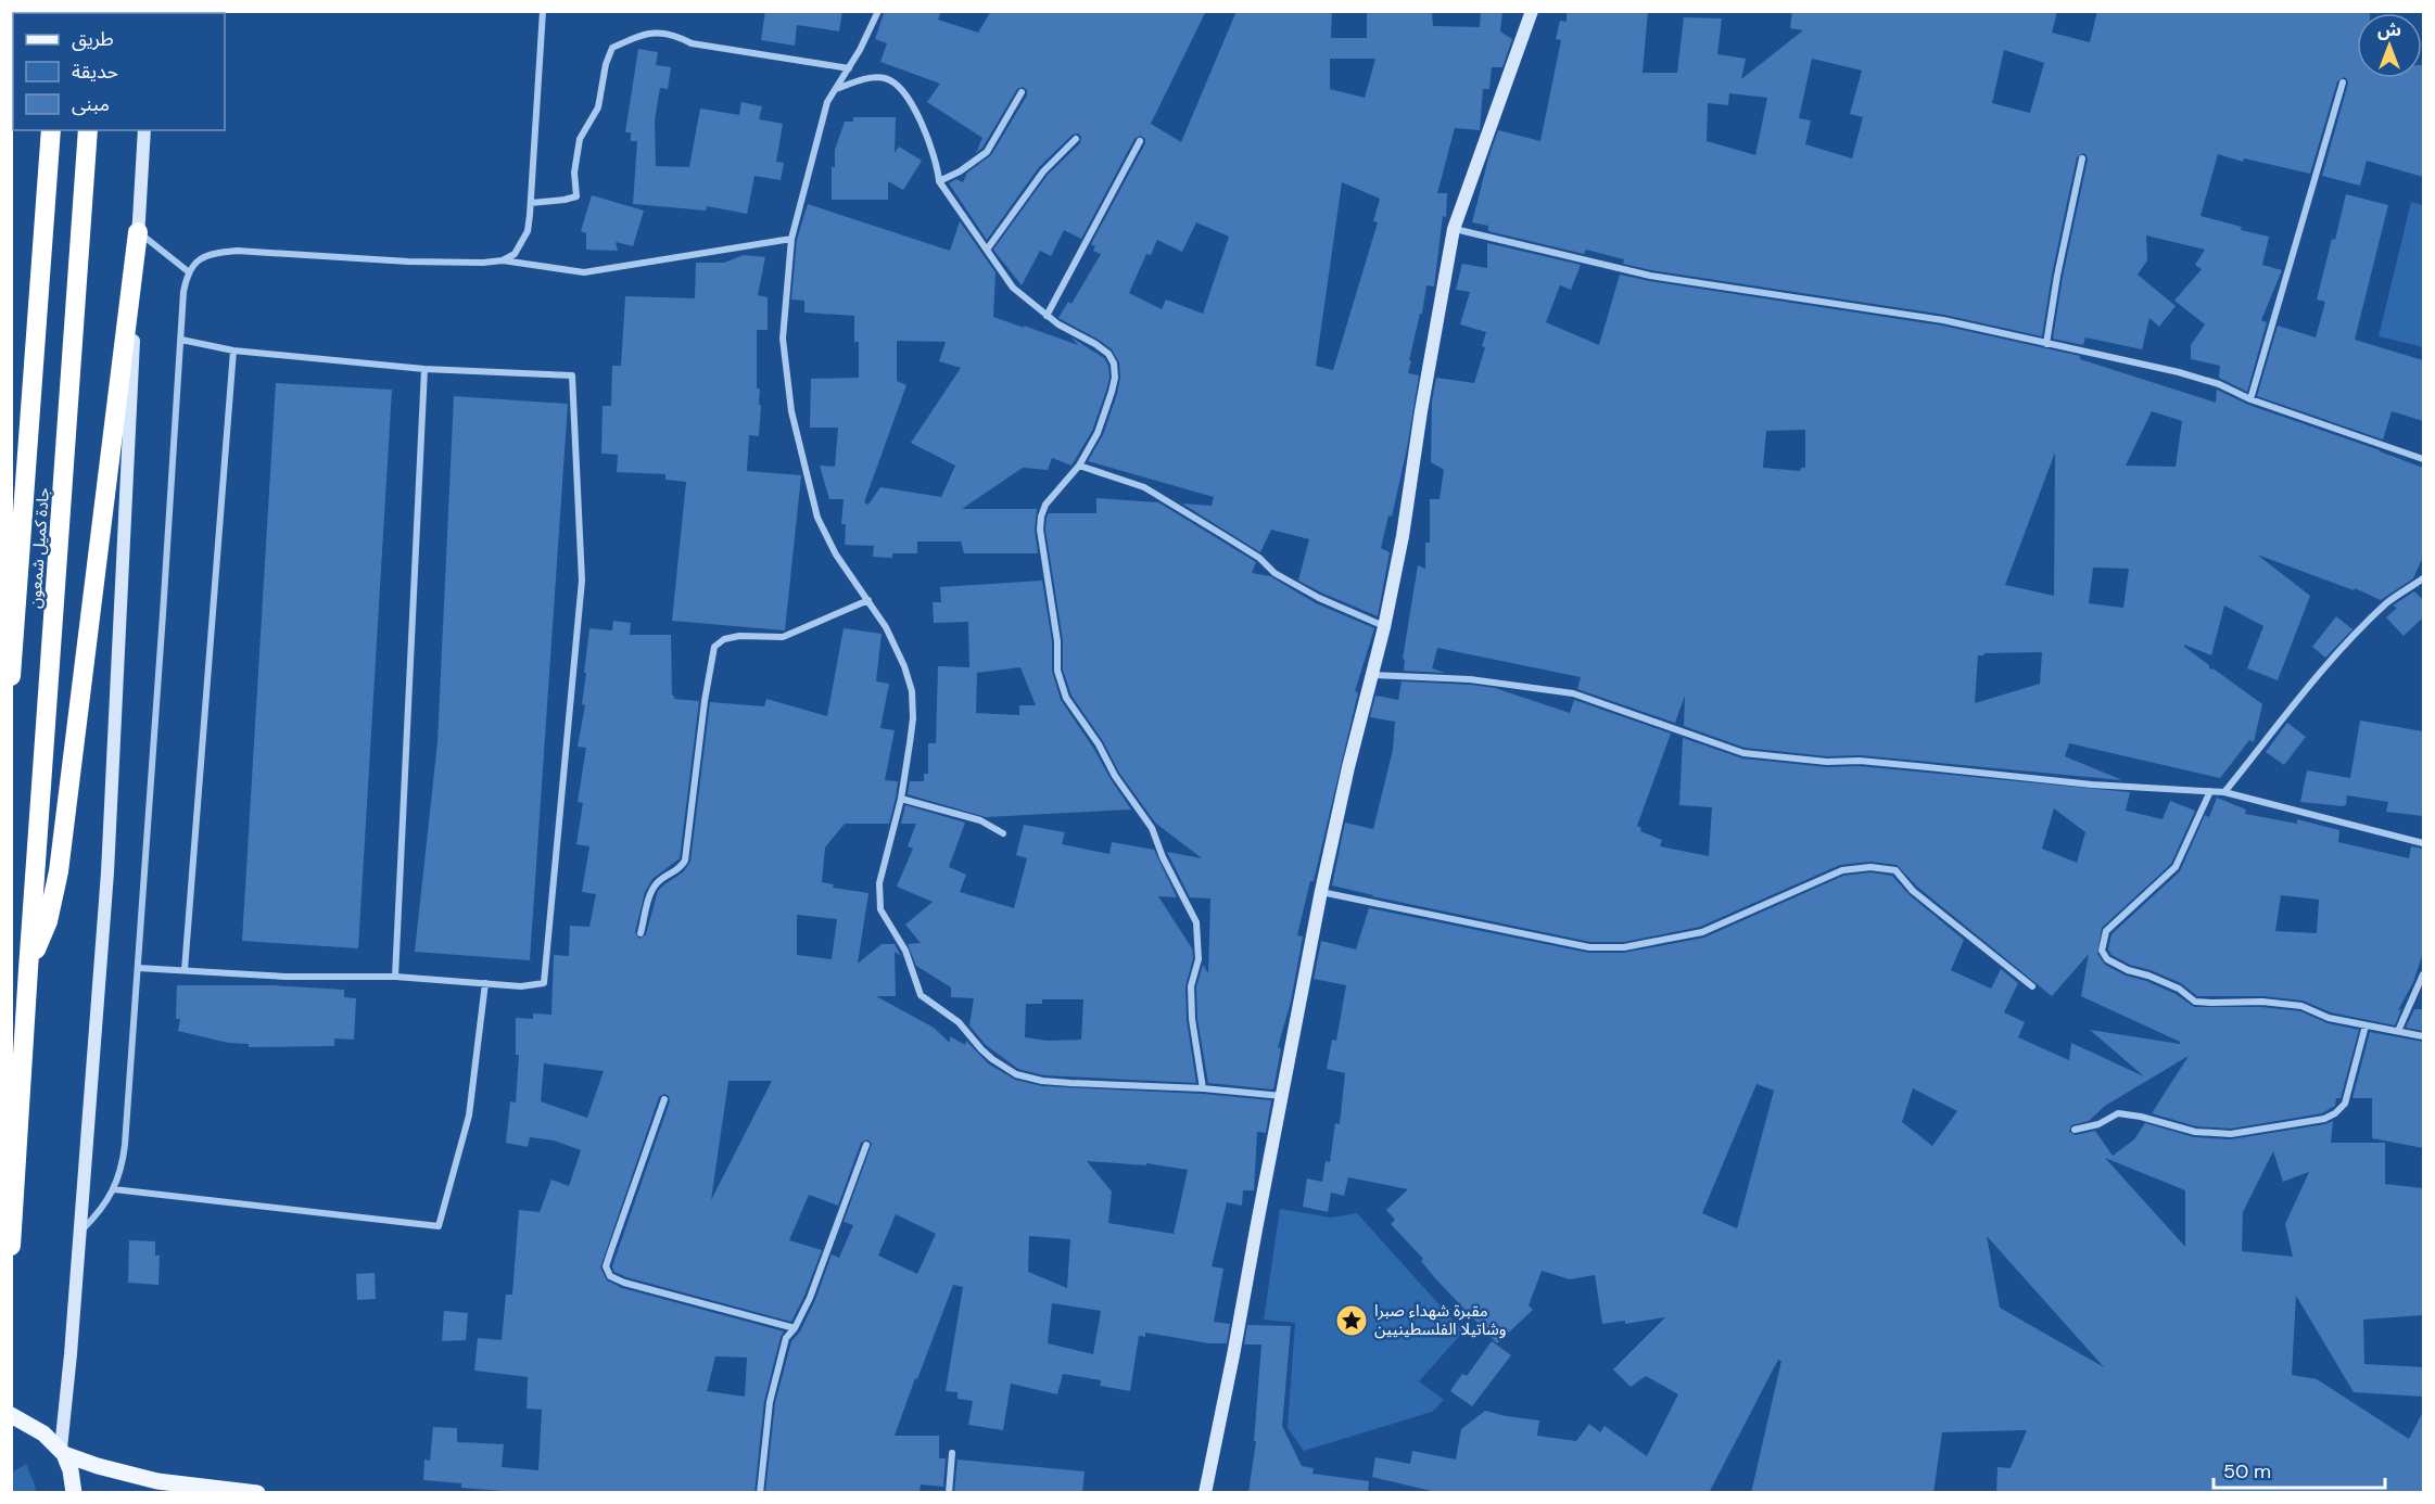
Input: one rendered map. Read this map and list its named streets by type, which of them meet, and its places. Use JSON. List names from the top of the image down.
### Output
{
  "streets": {
    "highway": ["جادة كميل شمعون"]
  },
  "places": {
    "place": ["مقبرة شهداء صبرا وشاتيلا الفلسطينيين"]
  },
  "legend": ["طريق", "حديقة", "مبنى"],
  "scale_bar": "50 m",
  "north": "top"
}
